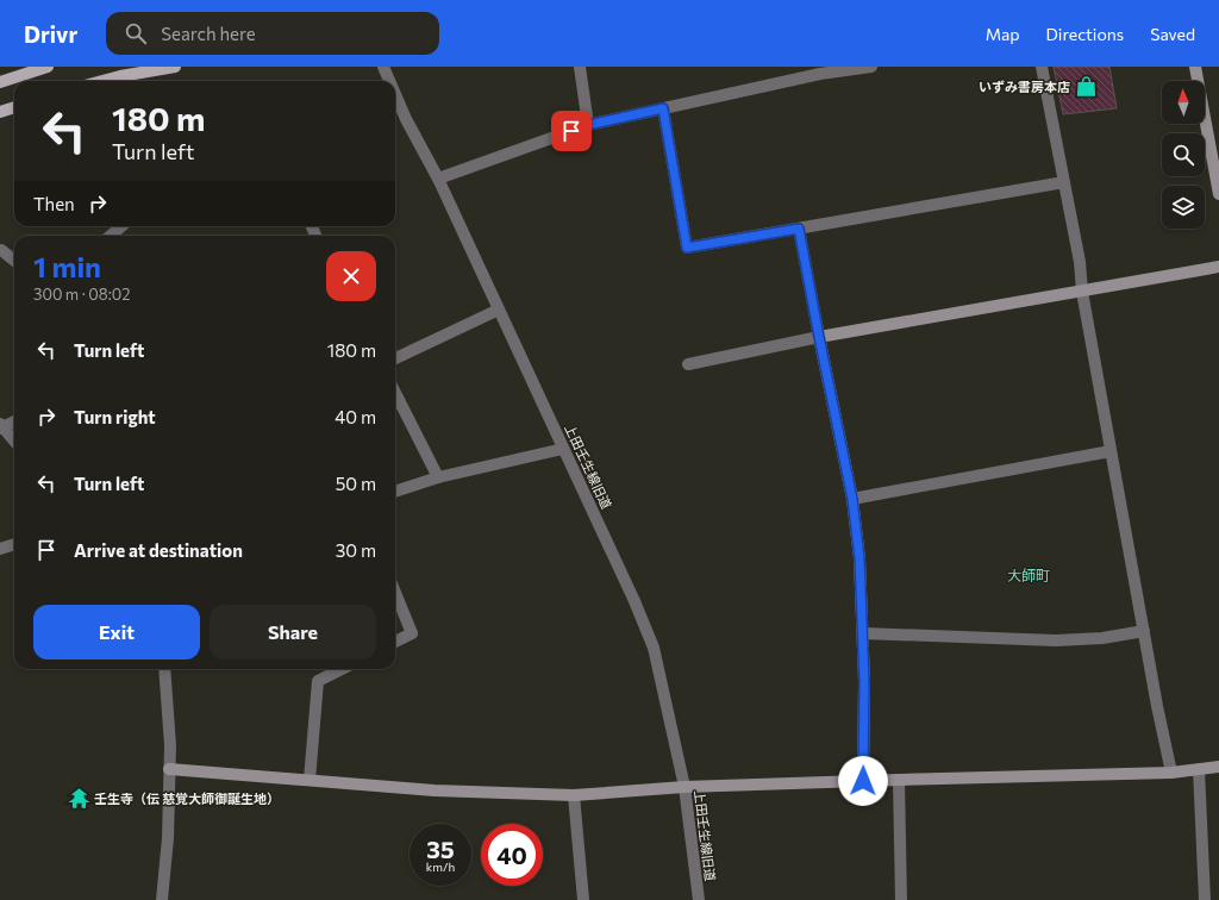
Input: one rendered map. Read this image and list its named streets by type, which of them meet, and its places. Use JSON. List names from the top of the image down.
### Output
{
  "streets": {
    "street": ["上田壬生線旧道"]
  },
  "districts": ["大師町"],
  "places": {
    "shop": ["いずみ書房本店"],
    "temple": ["壬生寺（伝 慈覚大師御誕生地）"]
  },
  "north": "top",
  "page": {
    "header": "Drivr",
    "search": "Search here",
    "nav": ["Map", "Directions", "Saved"],
    "turn": ["180 m", "Turn left"],
    "then": "Then",
    "heading": ["1 min", "300 m · 08:02"],
    "list": [
      {
        "name": "Turn left",
        "value": "180 m"
      },
      {
        "name": "Turn right",
        "value": "40 m"
      },
      {
        "name": "Turn left",
        "value": "50 m"
      },
      {
        "name": "Arrive at destination",
        "value": "30 m"
      }
    ],
    "buttons": ["Exit", "Share"],
    "speed": "35 km/h",
    "limit": "40"
  }
}
